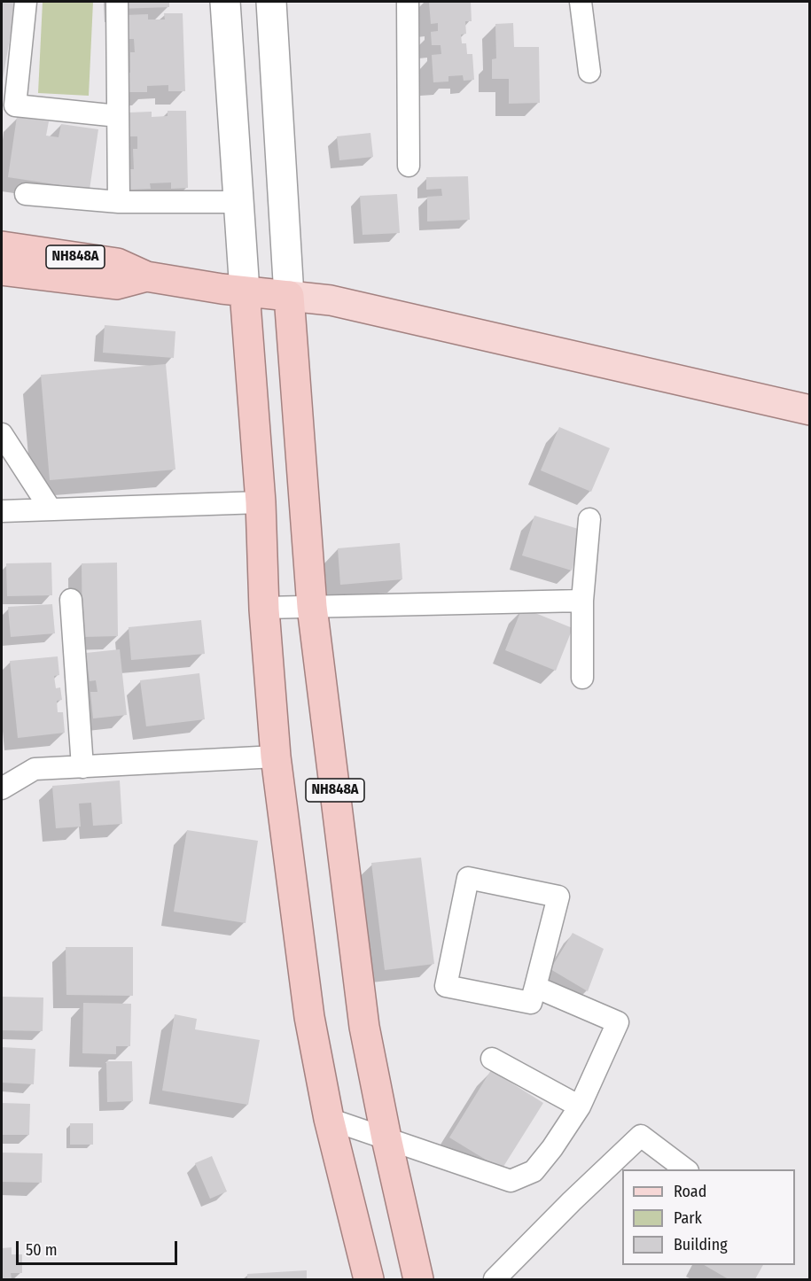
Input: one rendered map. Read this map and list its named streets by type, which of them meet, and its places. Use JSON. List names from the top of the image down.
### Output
{
  "streets": {
    "highway": ["NH848A"]
  },
  "legend": ["Road", "Park", "Building"],
  "scale_bar": "50 m"
}
